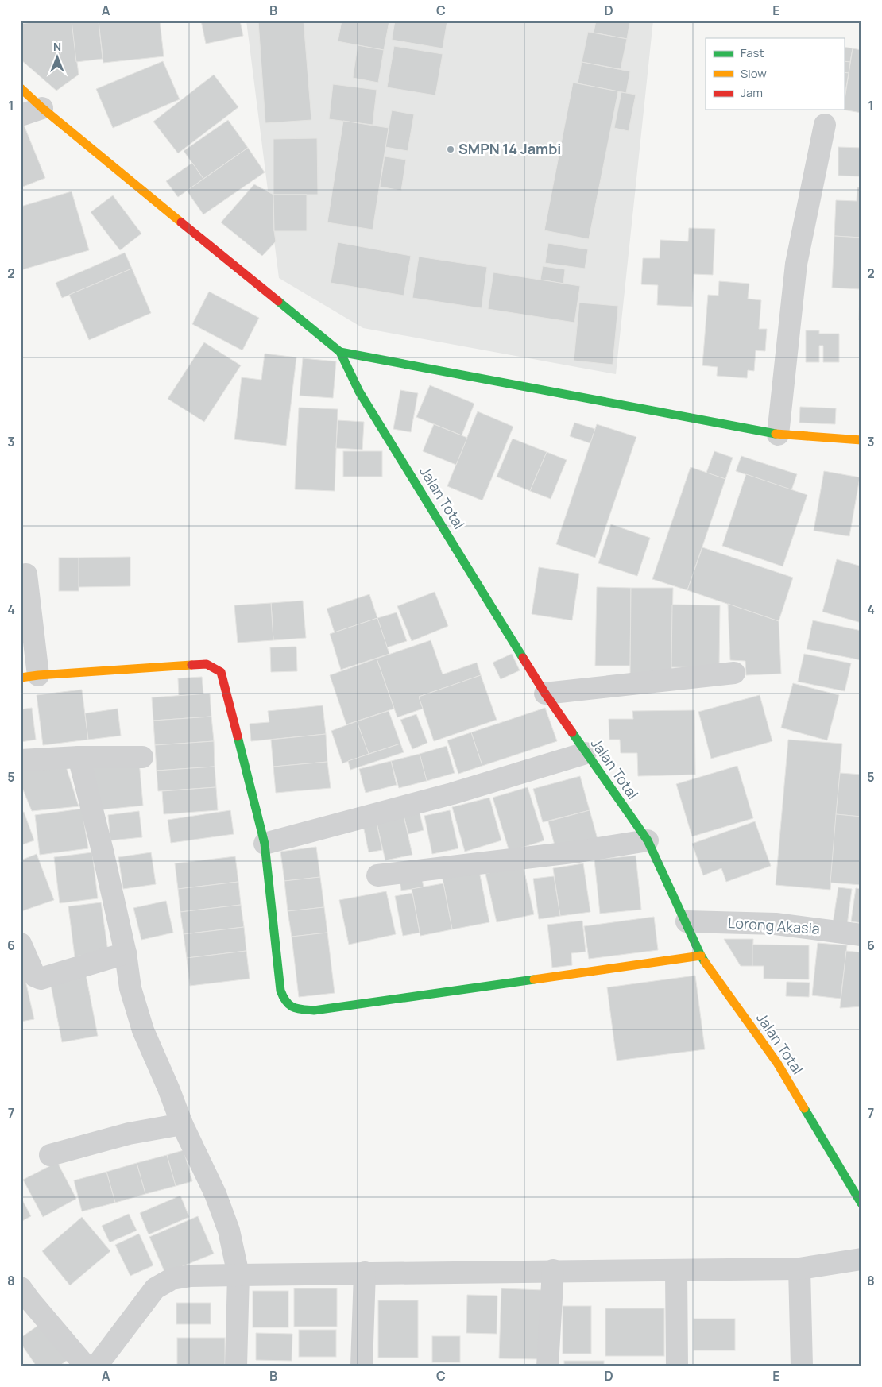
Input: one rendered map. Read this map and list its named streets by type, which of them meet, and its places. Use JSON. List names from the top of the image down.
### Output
{
  "streets": {
    "street": ["Jalan Total", "Lorong Akasia"]
  },
  "crossings": [
    ["Jalan Total", "Lorong Akasia"]
  ],
  "places": ["SMPN 14 Jambi"],
  "legend": ["Fast", "Slow", "Jam"],
  "north": "top",
  "grid": {
    "columns": [
      "A",
      "B",
      "C",
      "D",
      "E"
    ],
    "rows": [
      "1",
      "2",
      "3",
      "4",
      "5",
      "6",
      "7",
      "8"
    ]
  }
}
